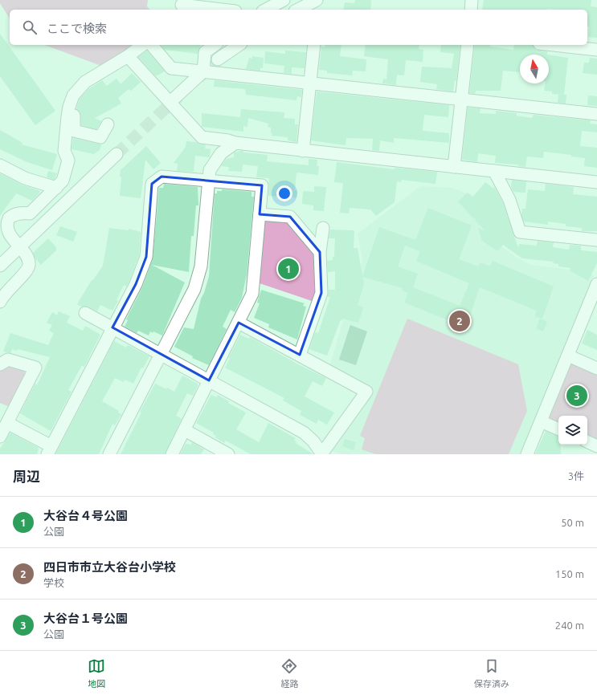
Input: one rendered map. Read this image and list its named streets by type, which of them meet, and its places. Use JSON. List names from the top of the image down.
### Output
{
  "north": "top",
  "page": {
    "search": "ここで検索",
    "pins": ["1", "2", "3"],
    "heading": ["周辺", "3件"],
    "list": [
      {
        "mark": "1",
        "name": "大谷台４号公園",
        "note": "公園",
        "value": "50 m"
      },
      {
        "mark": "2",
        "name": "四日市市立大谷台小学校",
        "note": "学校",
        "value": "150 m"
      },
      {
        "mark": "3",
        "name": "大谷台１号公園",
        "note": "公園",
        "value": "240 m"
      }
    ],
    "nav": ["地図", "経路", "保存済み"]
  }
}
